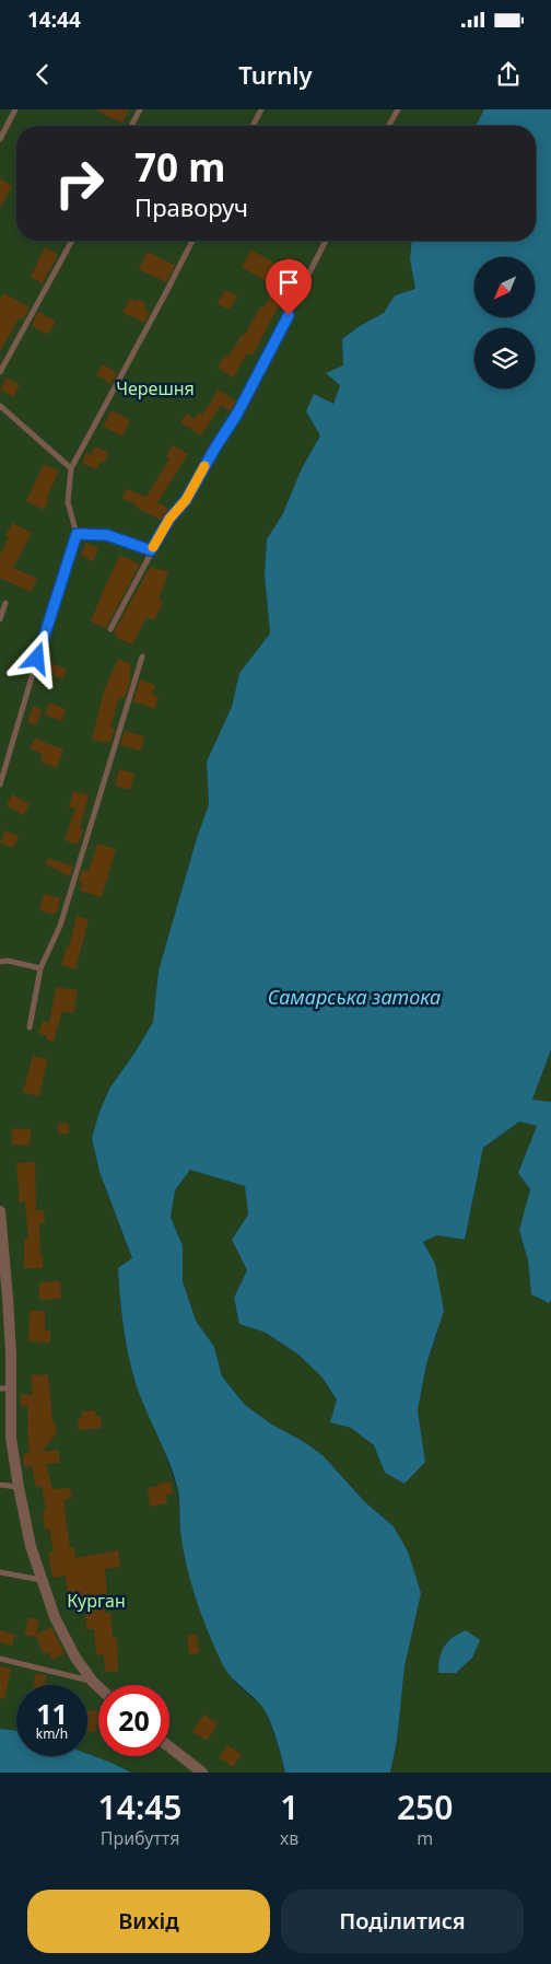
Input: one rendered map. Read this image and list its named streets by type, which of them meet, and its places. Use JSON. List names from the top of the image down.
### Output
{
  "water": ["Самарська затока"],
  "parks": ["Черешня", "Курган"],
  "north": "bottom left",
  "page": {
    "status": "14:44",
    "header": "Turnly",
    "turn": ["70 m", "Праворуч"],
    "speed": "11 km/h",
    "limit": "20",
    "eta": [
      "14:45",
      "Прибуття",
      "1",
      "хв",
      "250",
      "m"
    ],
    "buttons": ["Вихід", "Поділитися"]
  }
}
